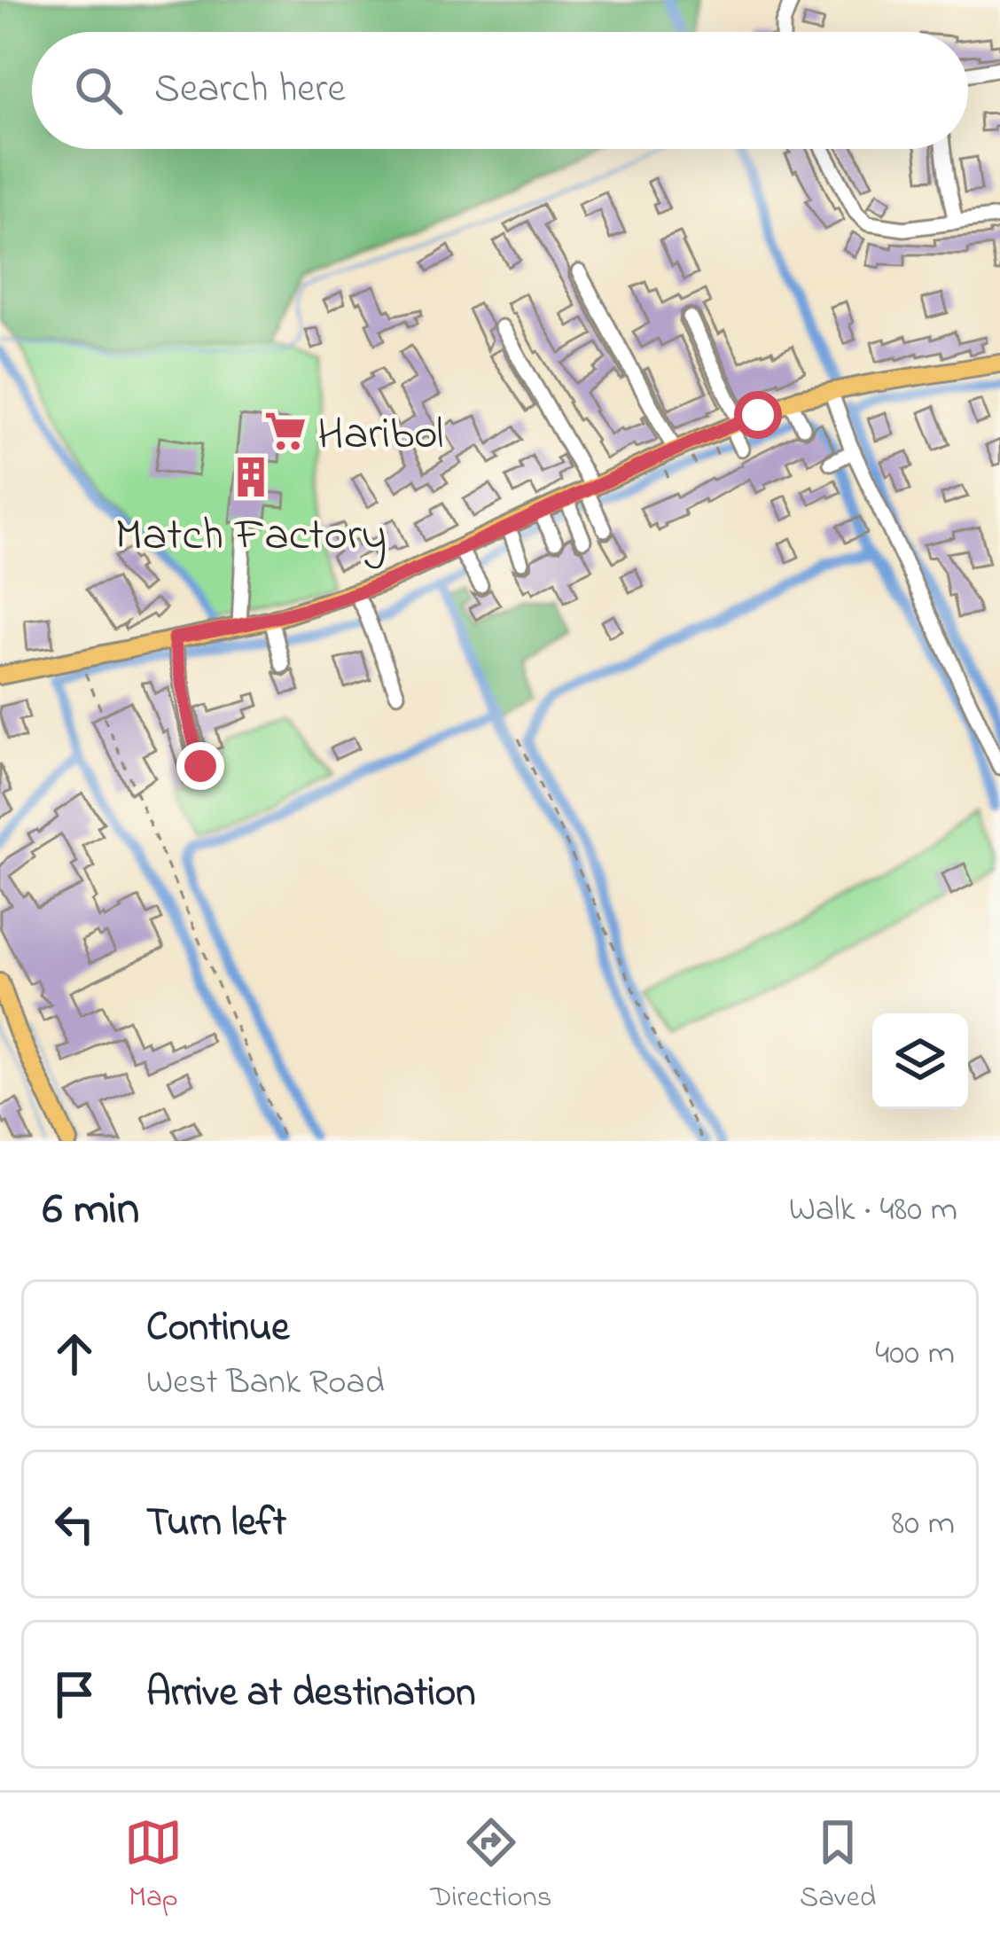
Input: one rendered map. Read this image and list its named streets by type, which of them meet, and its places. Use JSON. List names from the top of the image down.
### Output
{
  "places": {
    "supermarket": ["Haribol"],
    "building": ["Match Factory"]
  },
  "page": {
    "search": "Search here",
    "heading": ["6 min", "Walk · 480 m"],
    "list": [
      ["Continue", "West Bank Road", "400 m"],
      ["Turn left", "80 m"],
      "Arrive at destination"
    ],
    "nav": ["Map", "Directions", "Saved"]
  }
}
